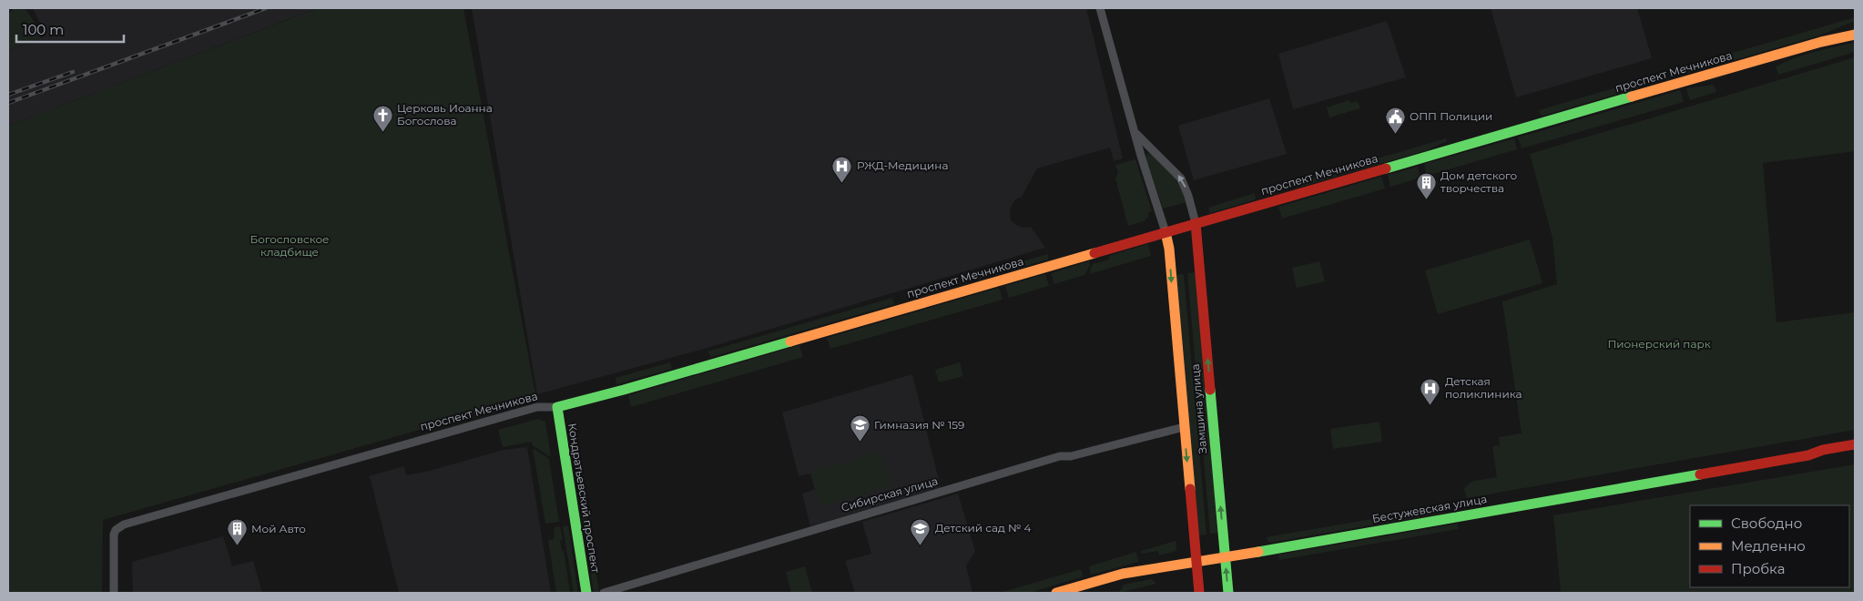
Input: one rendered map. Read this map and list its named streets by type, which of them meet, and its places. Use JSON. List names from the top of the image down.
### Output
{
  "streets": {
    "street": [
      "проспект Мечникова",
      "Замшина улица",
      "Сибирская улица",
      "Кондратьевский проспект",
      "Бестужевская улица"
    ]
  },
  "crossings": [
    ["проспект Мечникова", "Замшина улица"],
    ["проспект Мечникова", "Кондратьевский проспект"],
    ["Замшина улица", "Сибирская улица"],
    ["Замшина улица", "Бестужевская улица"]
  ],
  "parks": ["Богословское кладбище", "Пионерский парк"],
  "places": {
    "church": ["Церковь Иоанна Богослова"],
    "public building": ["ОПП Полиции"],
    "hospital": ["РЖД-Медицина", "Детская поликлиника"],
    "building": ["Дом детского творчества", "Мой Авто"],
    "school or university": ["Гимназия № 159", "Детский сад № 4"]
  },
  "legend": ["Свободно", "Медленно", "Пробка"],
  "scale_bar": "100 m"
}
